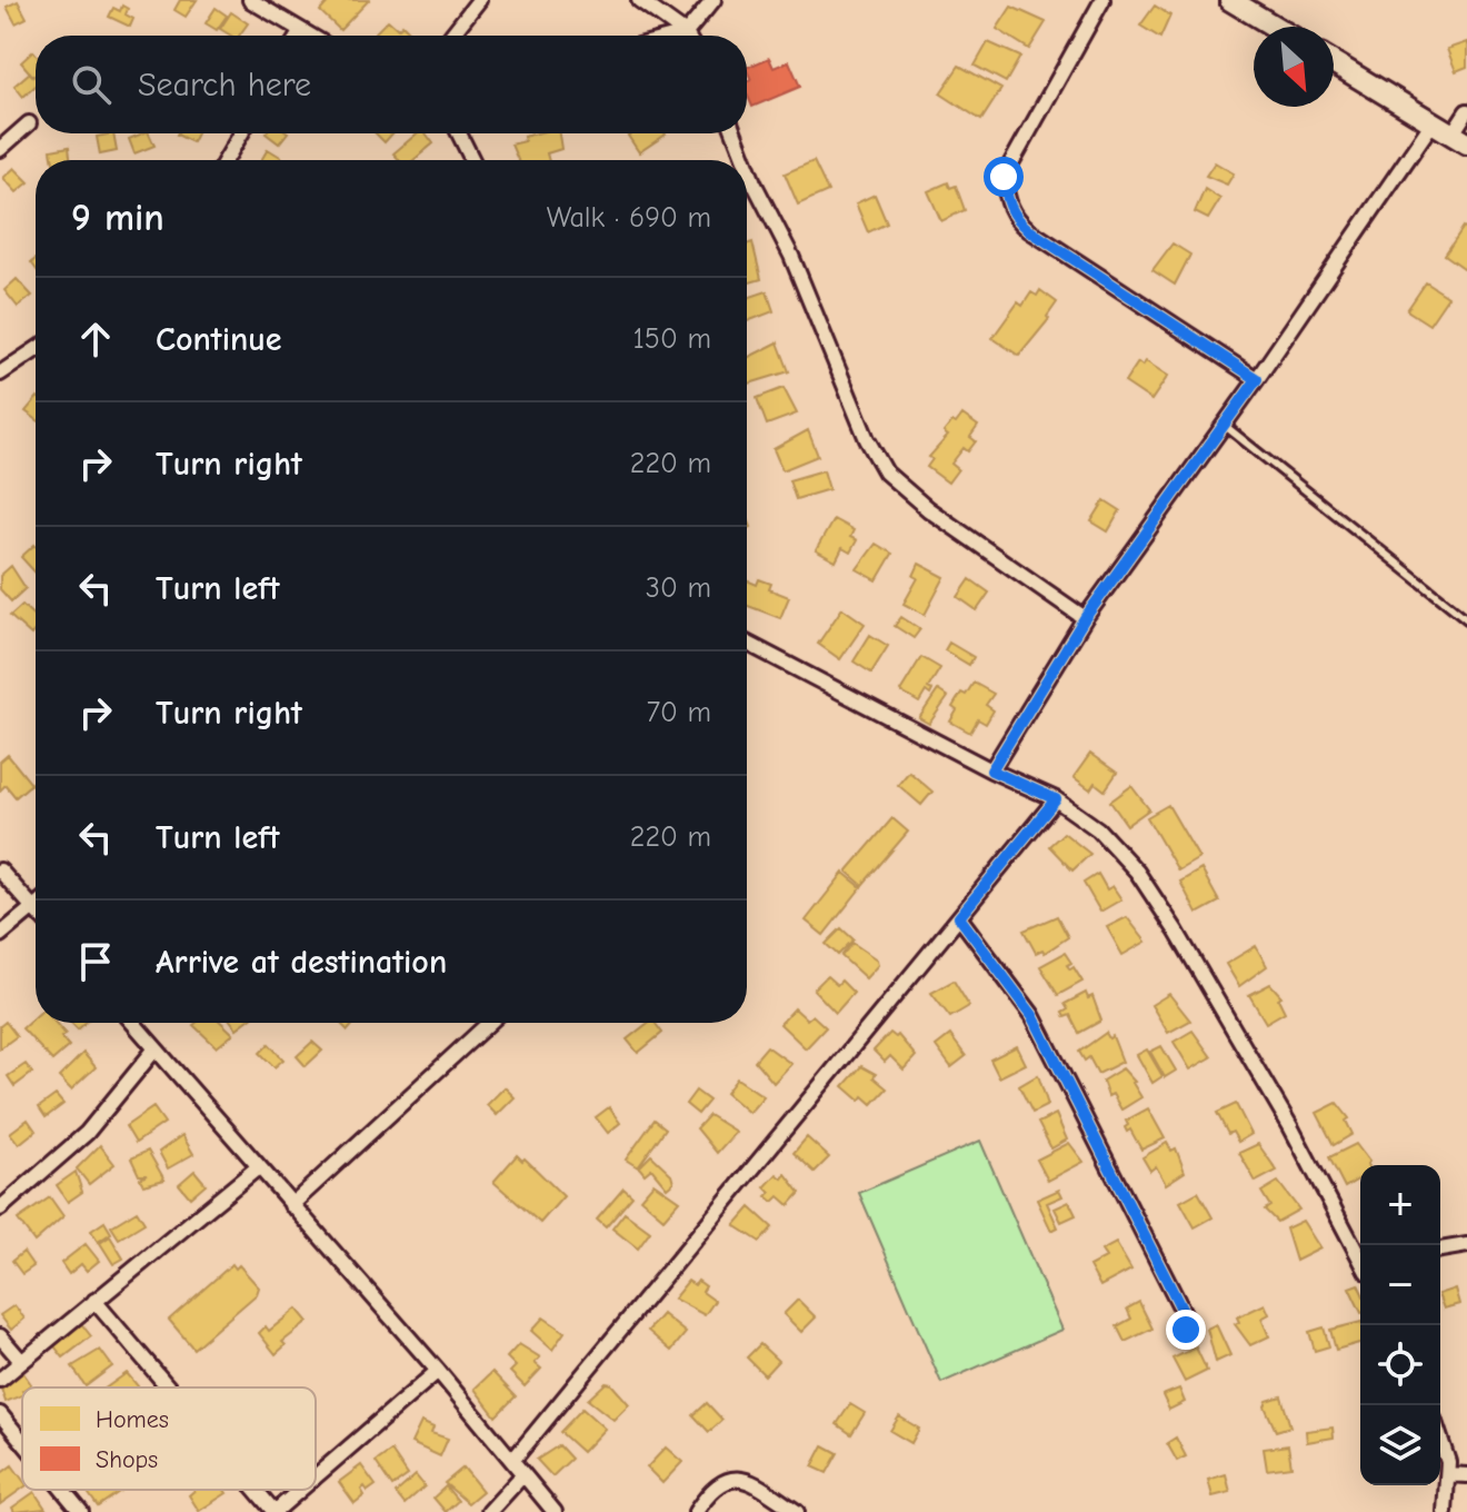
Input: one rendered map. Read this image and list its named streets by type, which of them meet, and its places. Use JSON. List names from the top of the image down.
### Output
{
  "legend": ["Homes", "Shops"],
  "north": "bottom right",
  "page": {
    "search": "Search here",
    "heading": ["9 min", "Walk · 690 m"],
    "list": [
      ["Continue", "150 m"],
      ["Turn right", "220 m"],
      ["Turn left", "30 m"],
      ["Turn right", "70 m"],
      ["Turn left", "220 m"],
      "Arrive at destination"
    ],
    "map_buttons": ["+", "−"]
  }
}
